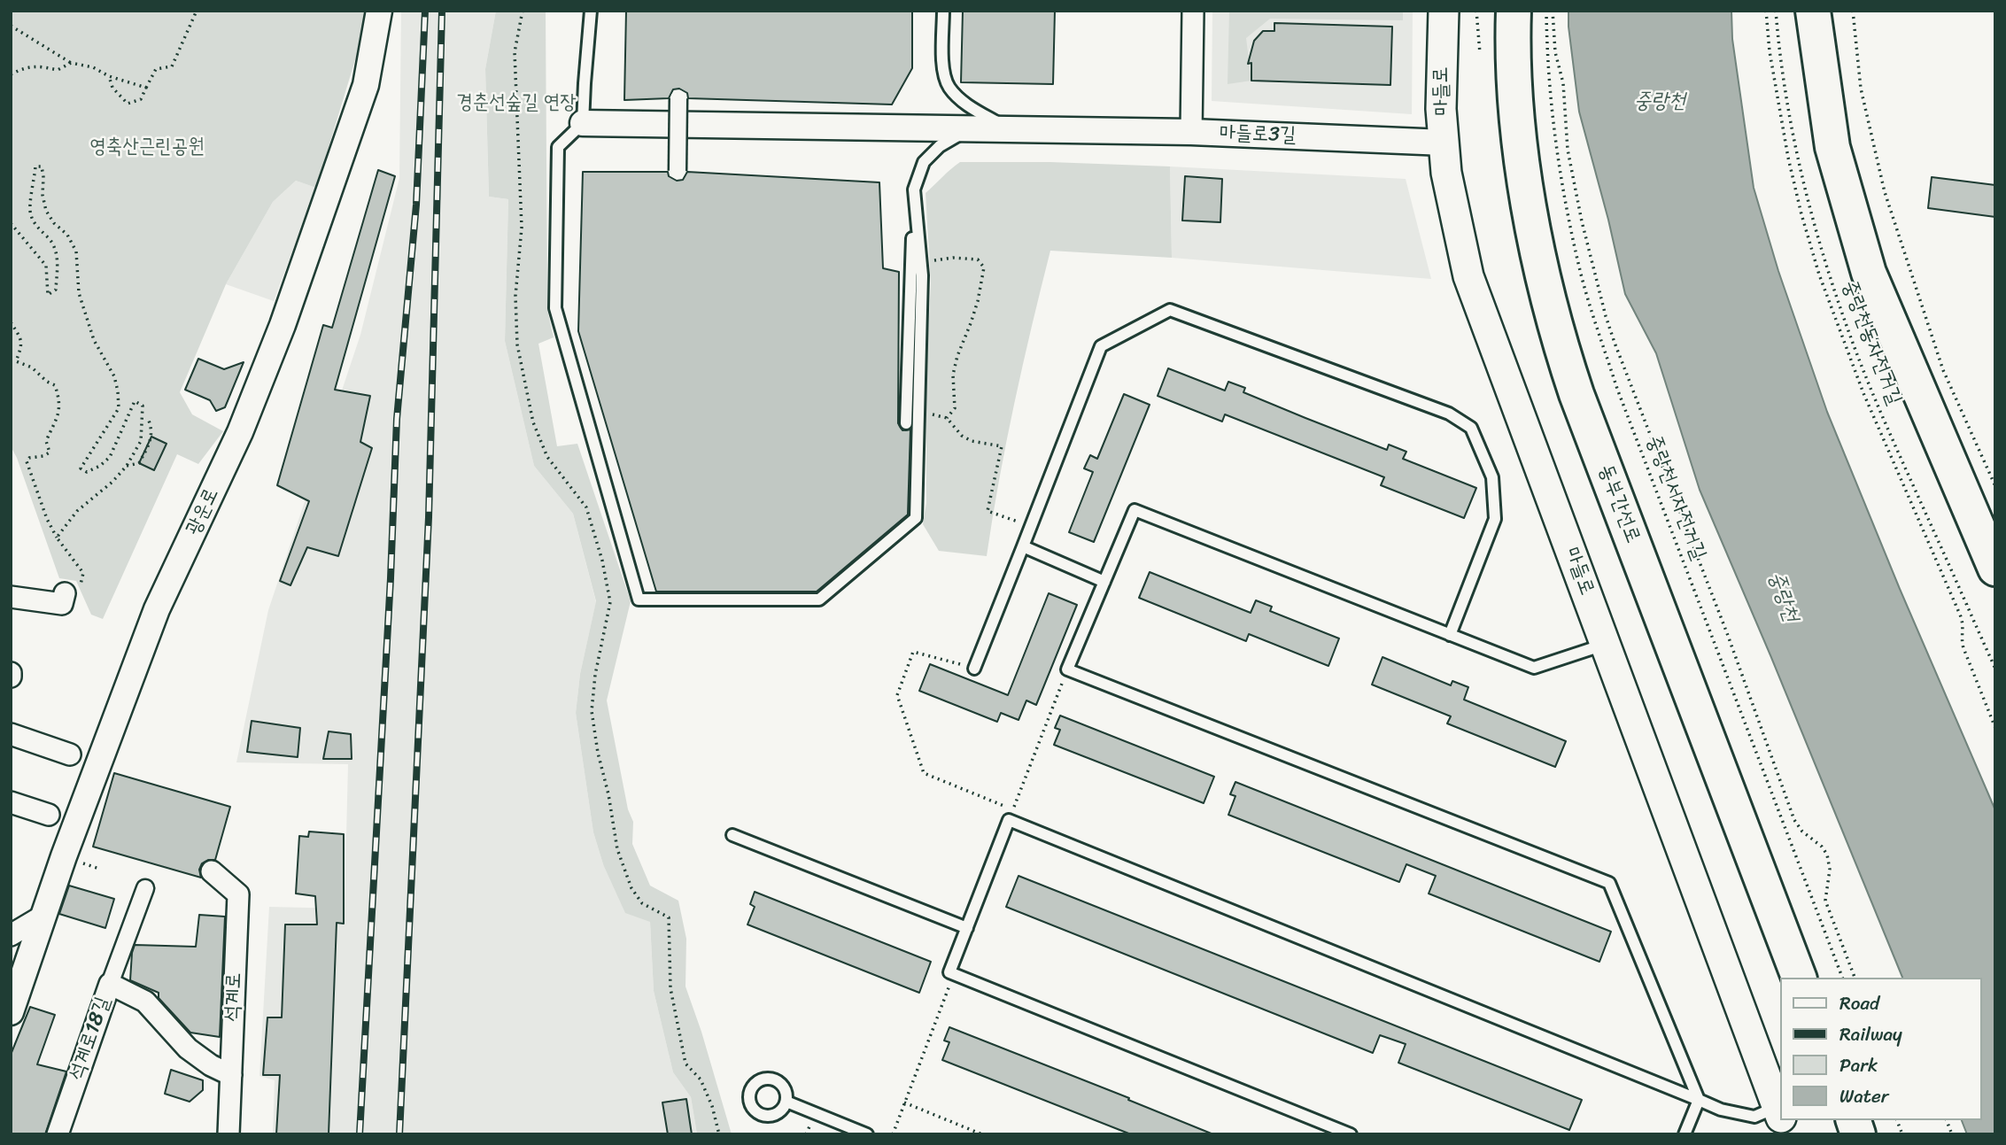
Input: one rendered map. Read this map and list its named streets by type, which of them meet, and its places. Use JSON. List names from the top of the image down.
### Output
{
  "streets": {
    "highway": ["동부간선로"],
    "main road": ["마들로"],
    "street": [
      "마들로3길",
      "광운로",
      "석계로",
      "석계로18길"
    ],
    "path": ["중랑천동자전거길", "중랑천서자전거길"]
  },
  "crossings": [
    ["마들로", "마들로3길"],
    ["석계로", "석계로18길"]
  ],
  "water": ["중랑천"],
  "parks": ["경춘선숲길 연장", "영축산근린공원"],
  "legend": [
    "Road",
    "Railway",
    "Park",
    "Water"
  ]
}
